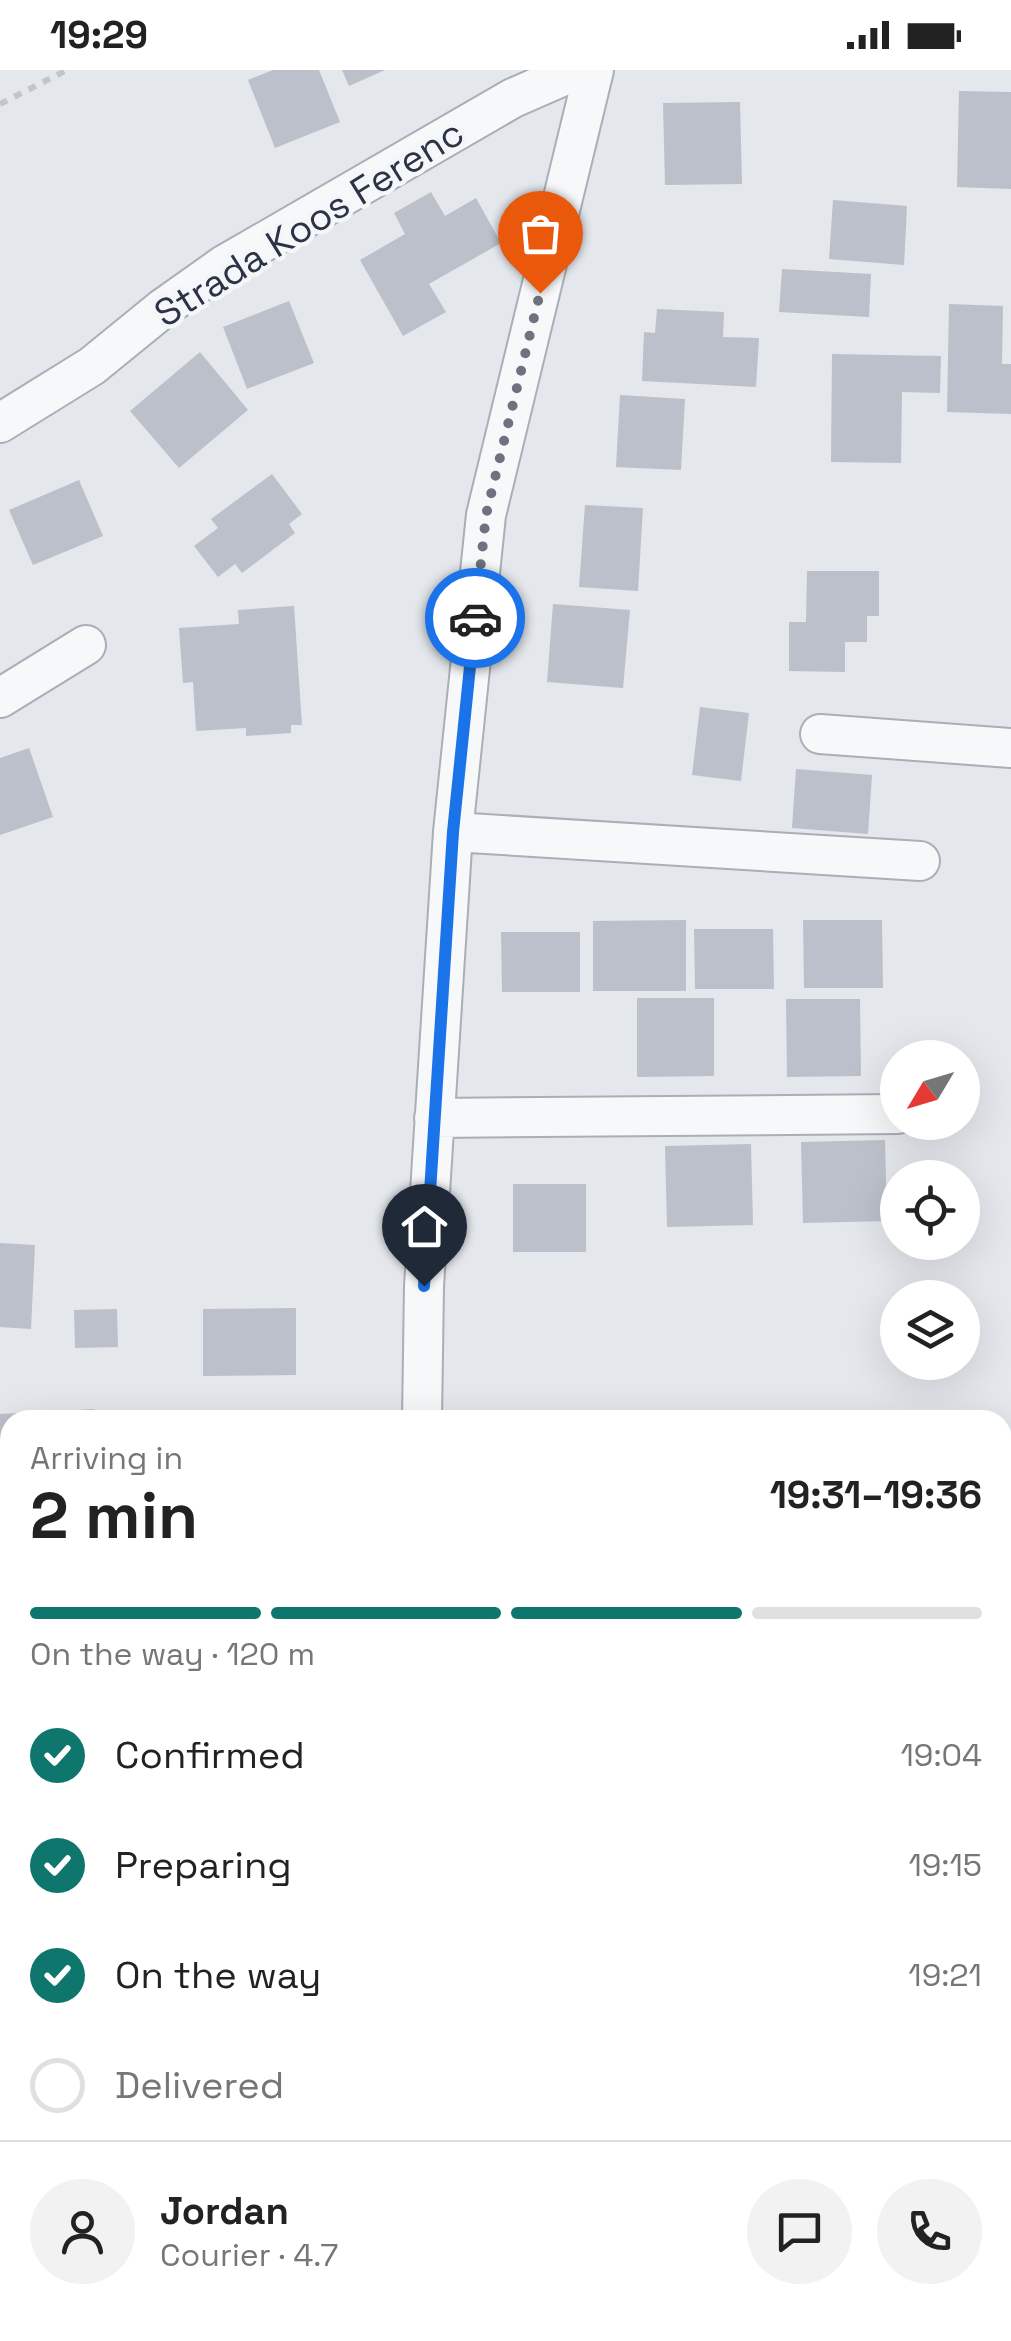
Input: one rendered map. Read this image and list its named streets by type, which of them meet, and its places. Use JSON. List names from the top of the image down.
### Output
{
  "streets": {
    "street": ["Strada Koos Ferenc"]
  },
  "north": "bottom left",
  "page": {
    "status": "19:29",
    "heading": ["2 min", "Arriving in", "19:31–19:36"],
    "panel": ["Jordan", "Courier · 4.7"],
    "bar": "On the way · 120 m",
    "list": [
      ["Confirmed", "19:04"],
      ["Preparing", "19:15"],
      ["On the way", "19:21"],
      "Delivered"
    ]
  }
}
